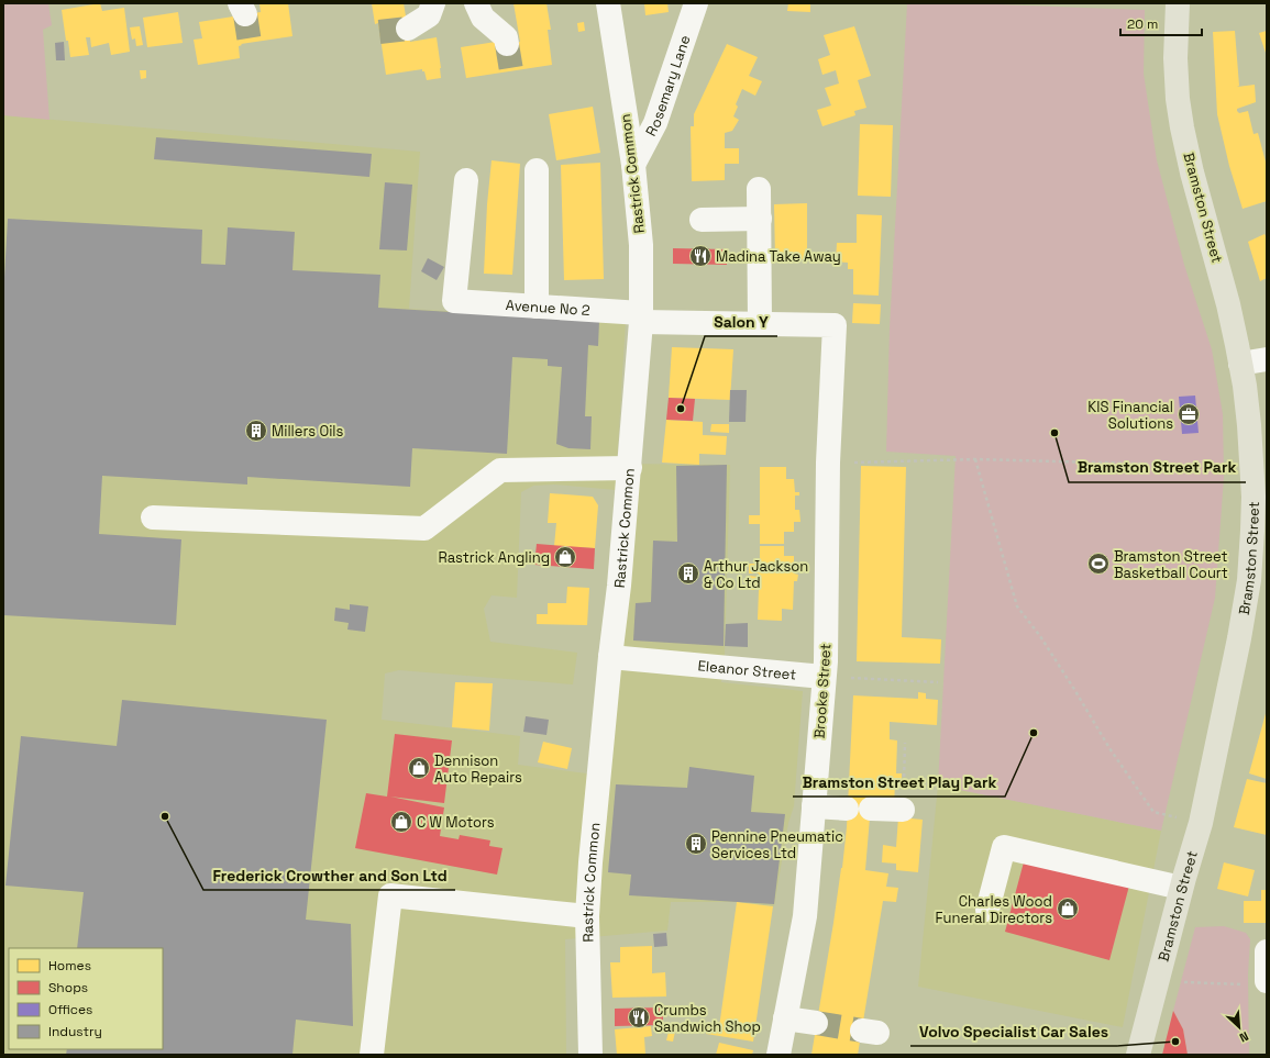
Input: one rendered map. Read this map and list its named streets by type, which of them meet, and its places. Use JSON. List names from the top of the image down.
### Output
{
  "streets": {
    "main road": ["Bramston Street"],
    "street": [
      "Rosemary Lane",
      "Rastrick Common",
      "Avenue No 2",
      "Eleanor Street",
      "Brooke Street"
    ]
  },
  "crossings": [
    ["Rosemary Lane", "Rastrick Common"],
    ["Rastrick Common", "Avenue No 2"],
    ["Rastrick Common", "Eleanor Street"],
    ["Avenue No 2", "Brooke Street"],
    ["Eleanor Street", "Brooke Street"]
  ],
  "places": {
    "restaurant": ["Madina Take Away", "Crumbs Sandwich Shop"],
    "other": [
      "Salon Y",
      "Bramston Street Park",
      "Bramston Street Play Park",
      "Frederick Crowther and Son Ltd",
      "Volvo Specialist Car Sales"
    ],
    "office": ["KIS Financial Solutions"],
    "building": ["Millers Oils", "Arthur Jackson & Co Ltd", "Pennine Pneumatic Services Ltd"],
    "shop": [
      "Rastrick Angling",
      "Dennison Auto Repairs",
      "C W Motors",
      "Charles Wood Funeral Directors"
    ],
    "sports": ["Bramston Street Basketball Court"]
  },
  "legend": [
    "Homes",
    "Shops",
    "Offices",
    "Industry"
  ],
  "scale_bar": "20 m",
  "north": "bottom right"
}
